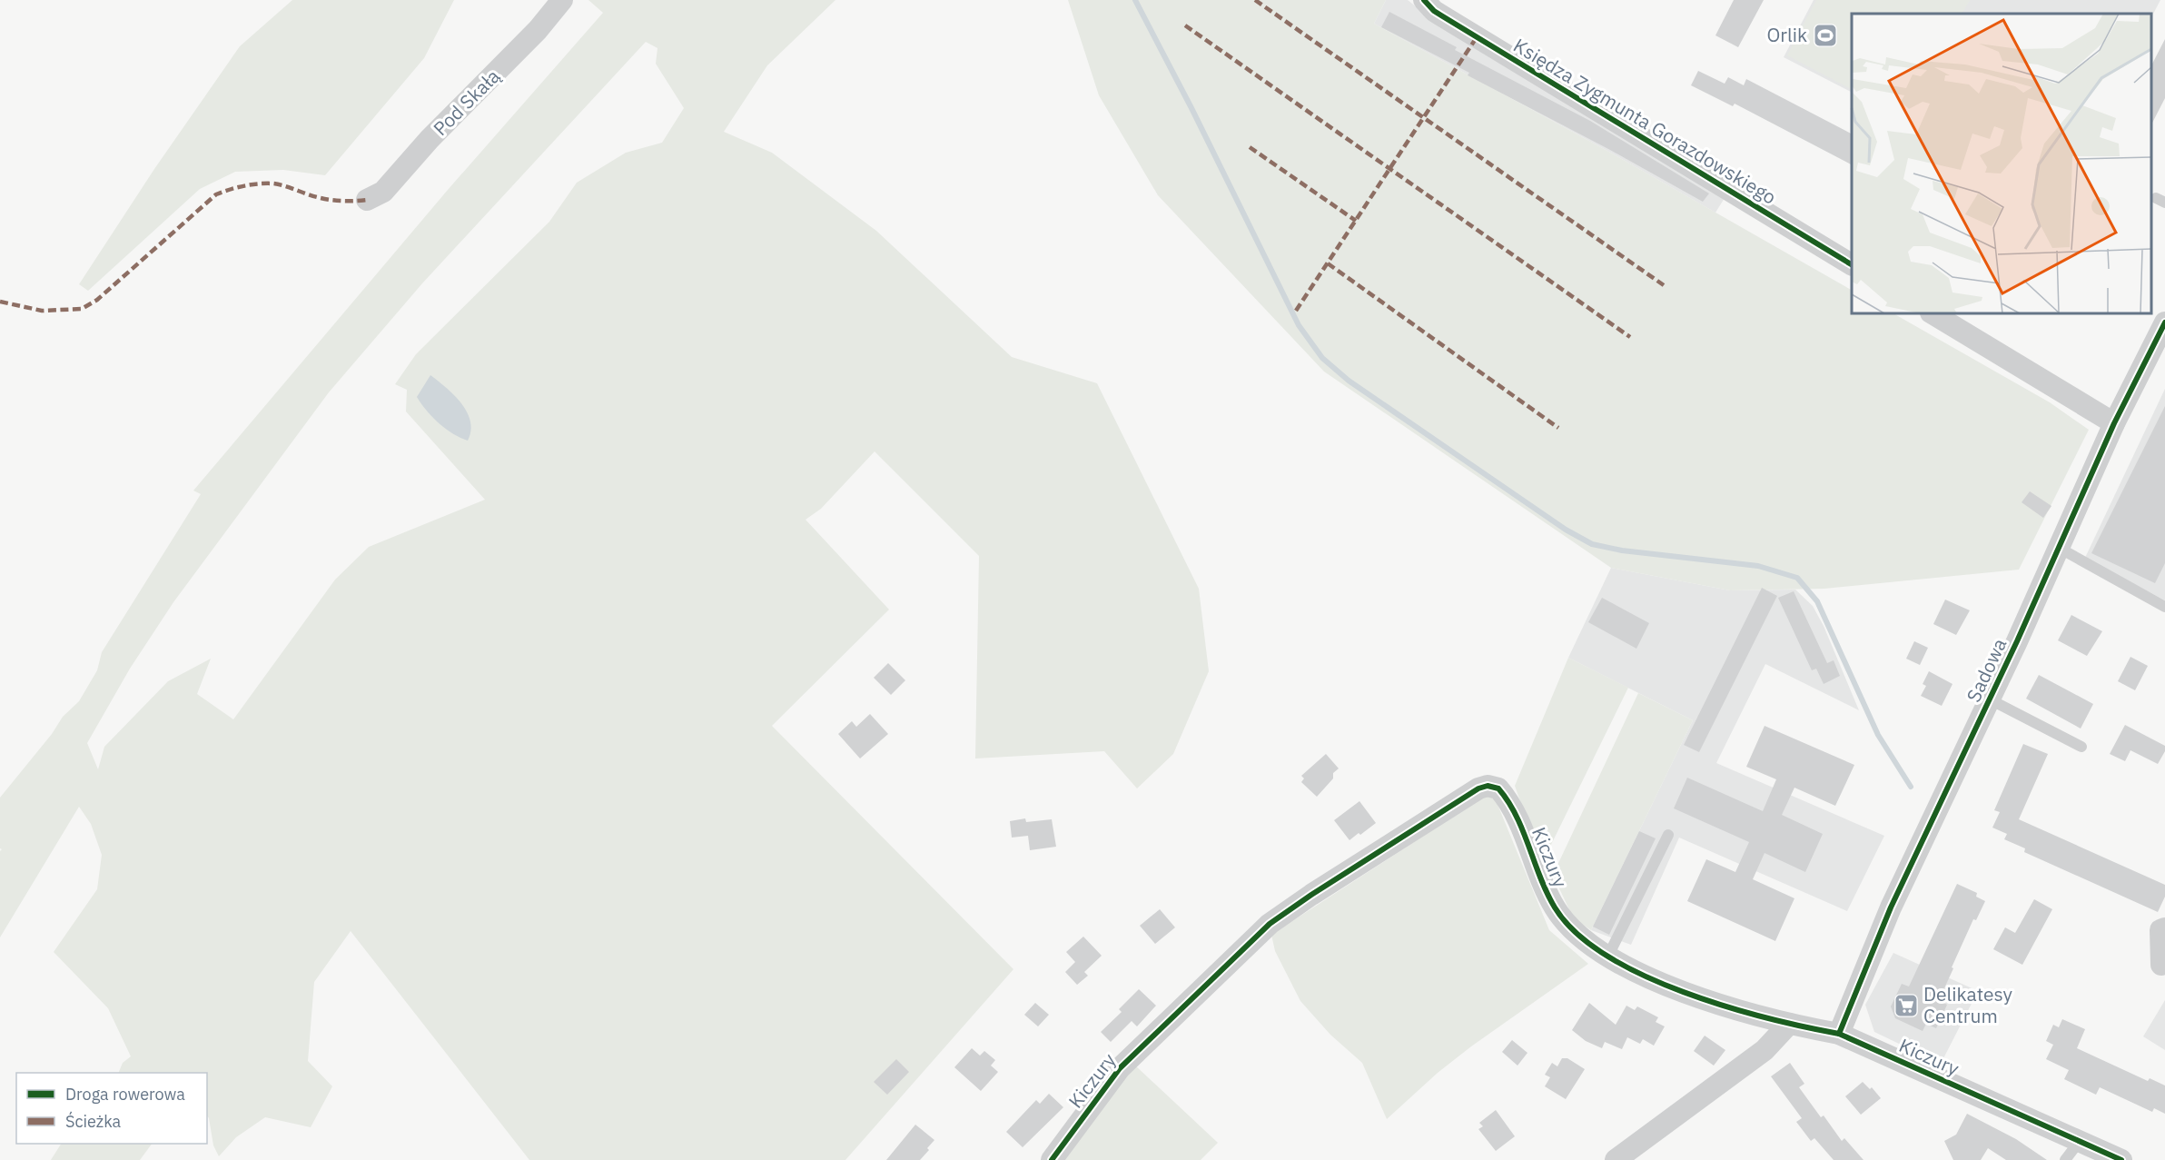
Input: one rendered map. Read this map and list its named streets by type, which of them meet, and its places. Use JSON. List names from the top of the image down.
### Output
{
  "streets": {
    "street": [
      "Pod Skałą",
      "Księdza Zygmunta Gorazdowskiego",
      "Sadowa",
      "Kiczury"
    ]
  },
  "crossings": [
    ["Sadowa", "Kiczury"]
  ],
  "places": {
    "sports": ["Orlik"],
    "supermarket": ["Delikatesy Centrum"]
  },
  "legend": ["Droga rowerowa", "Ścieżka"]
}
